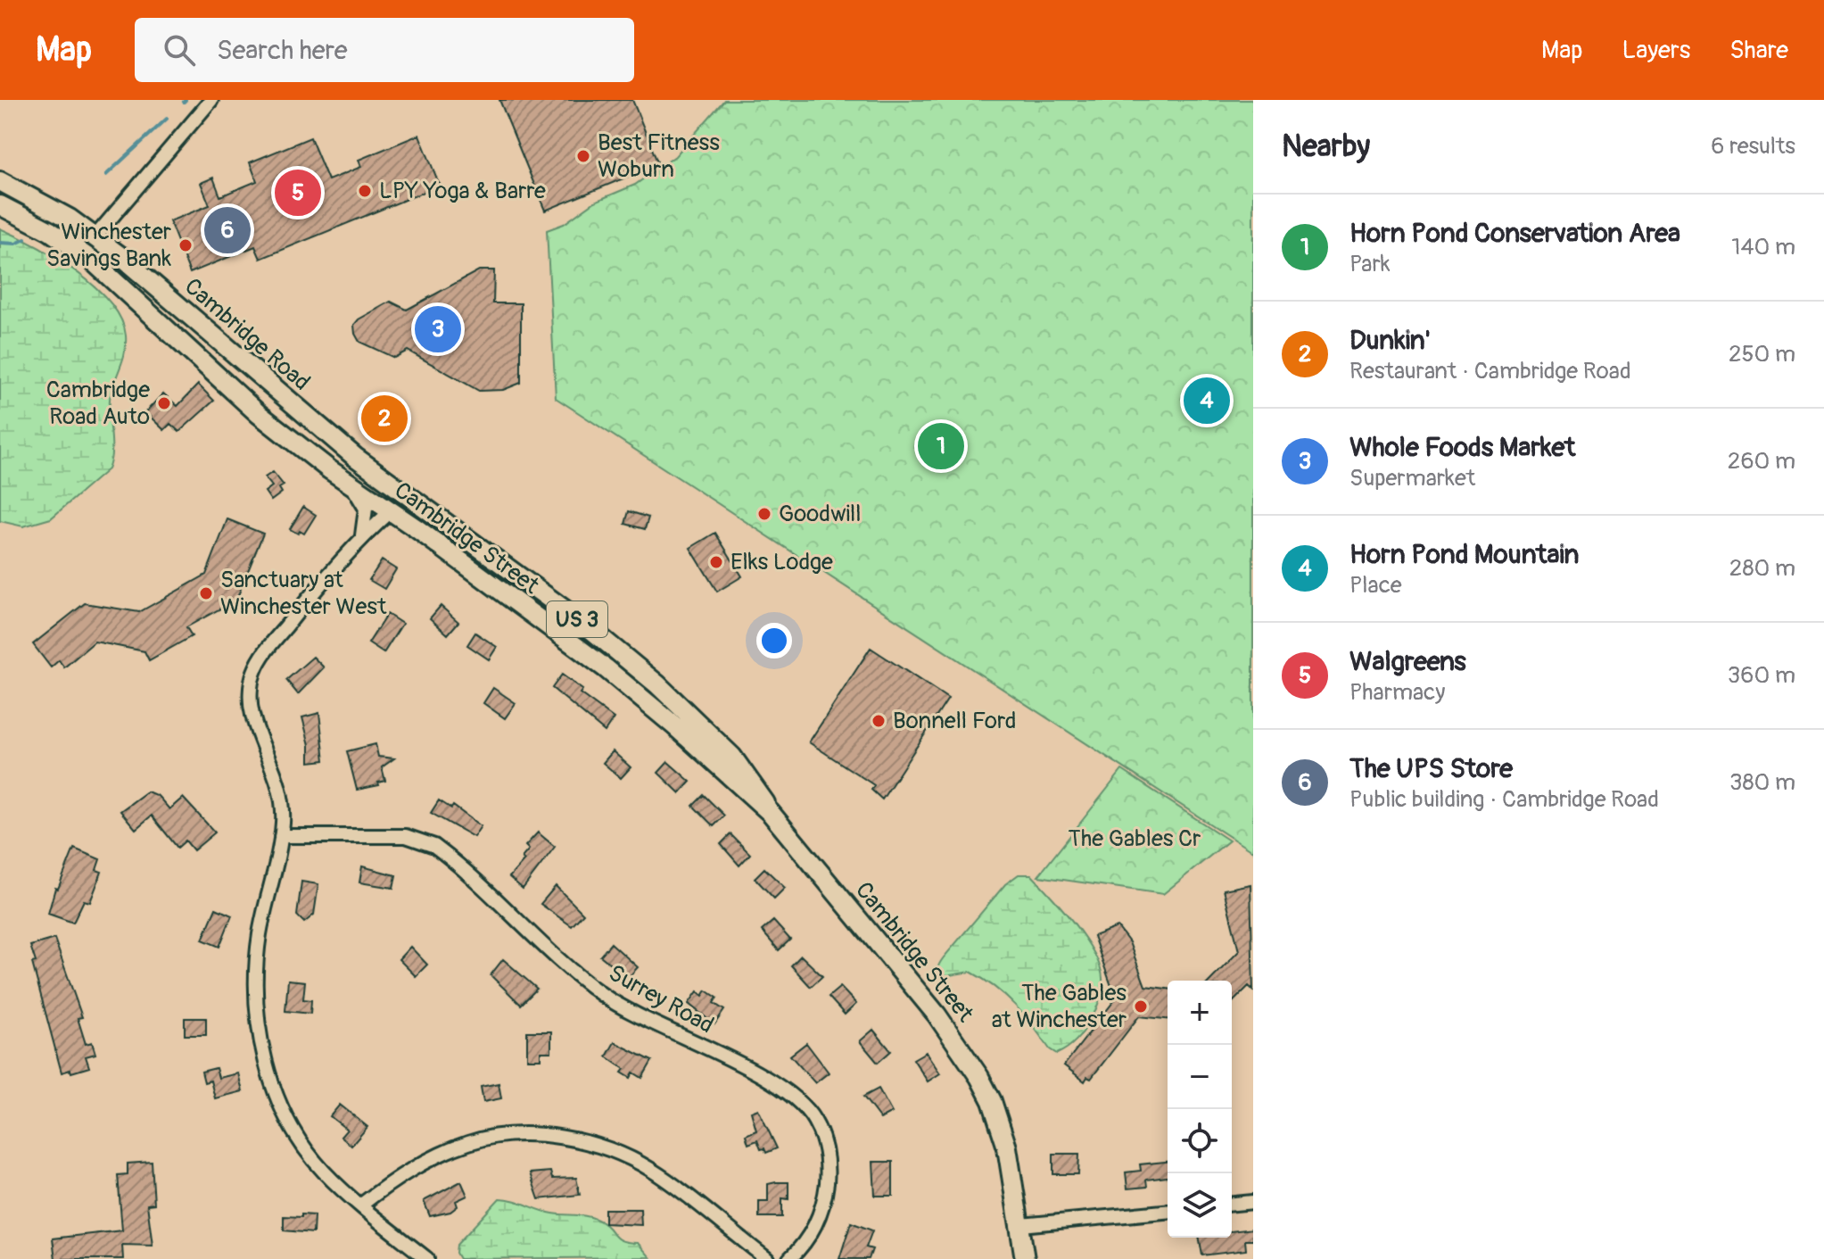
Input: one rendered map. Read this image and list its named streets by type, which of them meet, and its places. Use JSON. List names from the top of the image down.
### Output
{
  "streets": {
    "highway": ["Cambridge Road", "Cambridge Street", "US 3"],
    "street": ["Surrey Road"]
  },
  "crossings": [
    ["Cambridge Road", "Cambridge Street"]
  ],
  "parks": ["The Gables Cr"],
  "places": [
    "Best Fitness Woburn",
    "LPY Yoga & Barre",
    "Winchester Savings Bank",
    "Cambridge Road Auto",
    "Goodwill",
    "Elks Lodge",
    "Sanctuary at Winchester West",
    "Bonnell Ford",
    "The Gables at Winchester"
  ],
  "page": {
    "header": "Map",
    "search": "Search here",
    "nav": ["Map", "Layers", "Share"],
    "heading": ["Nearby", "6 results"],
    "pins": [
      "5",
      "6",
      "3",
      "4",
      "2",
      "1"
    ],
    "list": [
      {
        "mark": "1",
        "name": "Horn Pond Conservation Area",
        "note": "Park",
        "value": "140 m"
      },
      {
        "mark": "2",
        "name": "Dunkin'",
        "note": "Restaurant · Cambridge Road",
        "value": "250 m"
      },
      {
        "mark": "3",
        "name": "Whole Foods Market",
        "note": "Supermarket",
        "value": "260 m"
      },
      {
        "mark": "4",
        "name": "Horn Pond Mountain",
        "note": "Place",
        "value": "280 m"
      },
      {
        "mark": "5",
        "name": "Walgreens",
        "note": "Pharmacy",
        "value": "360 m"
      },
      {
        "mark": "6",
        "name": "The UPS Store",
        "note": "Public building · Cambridge Road",
        "value": "380 m"
      }
    ],
    "map_buttons": ["+", "−"]
  }
}
